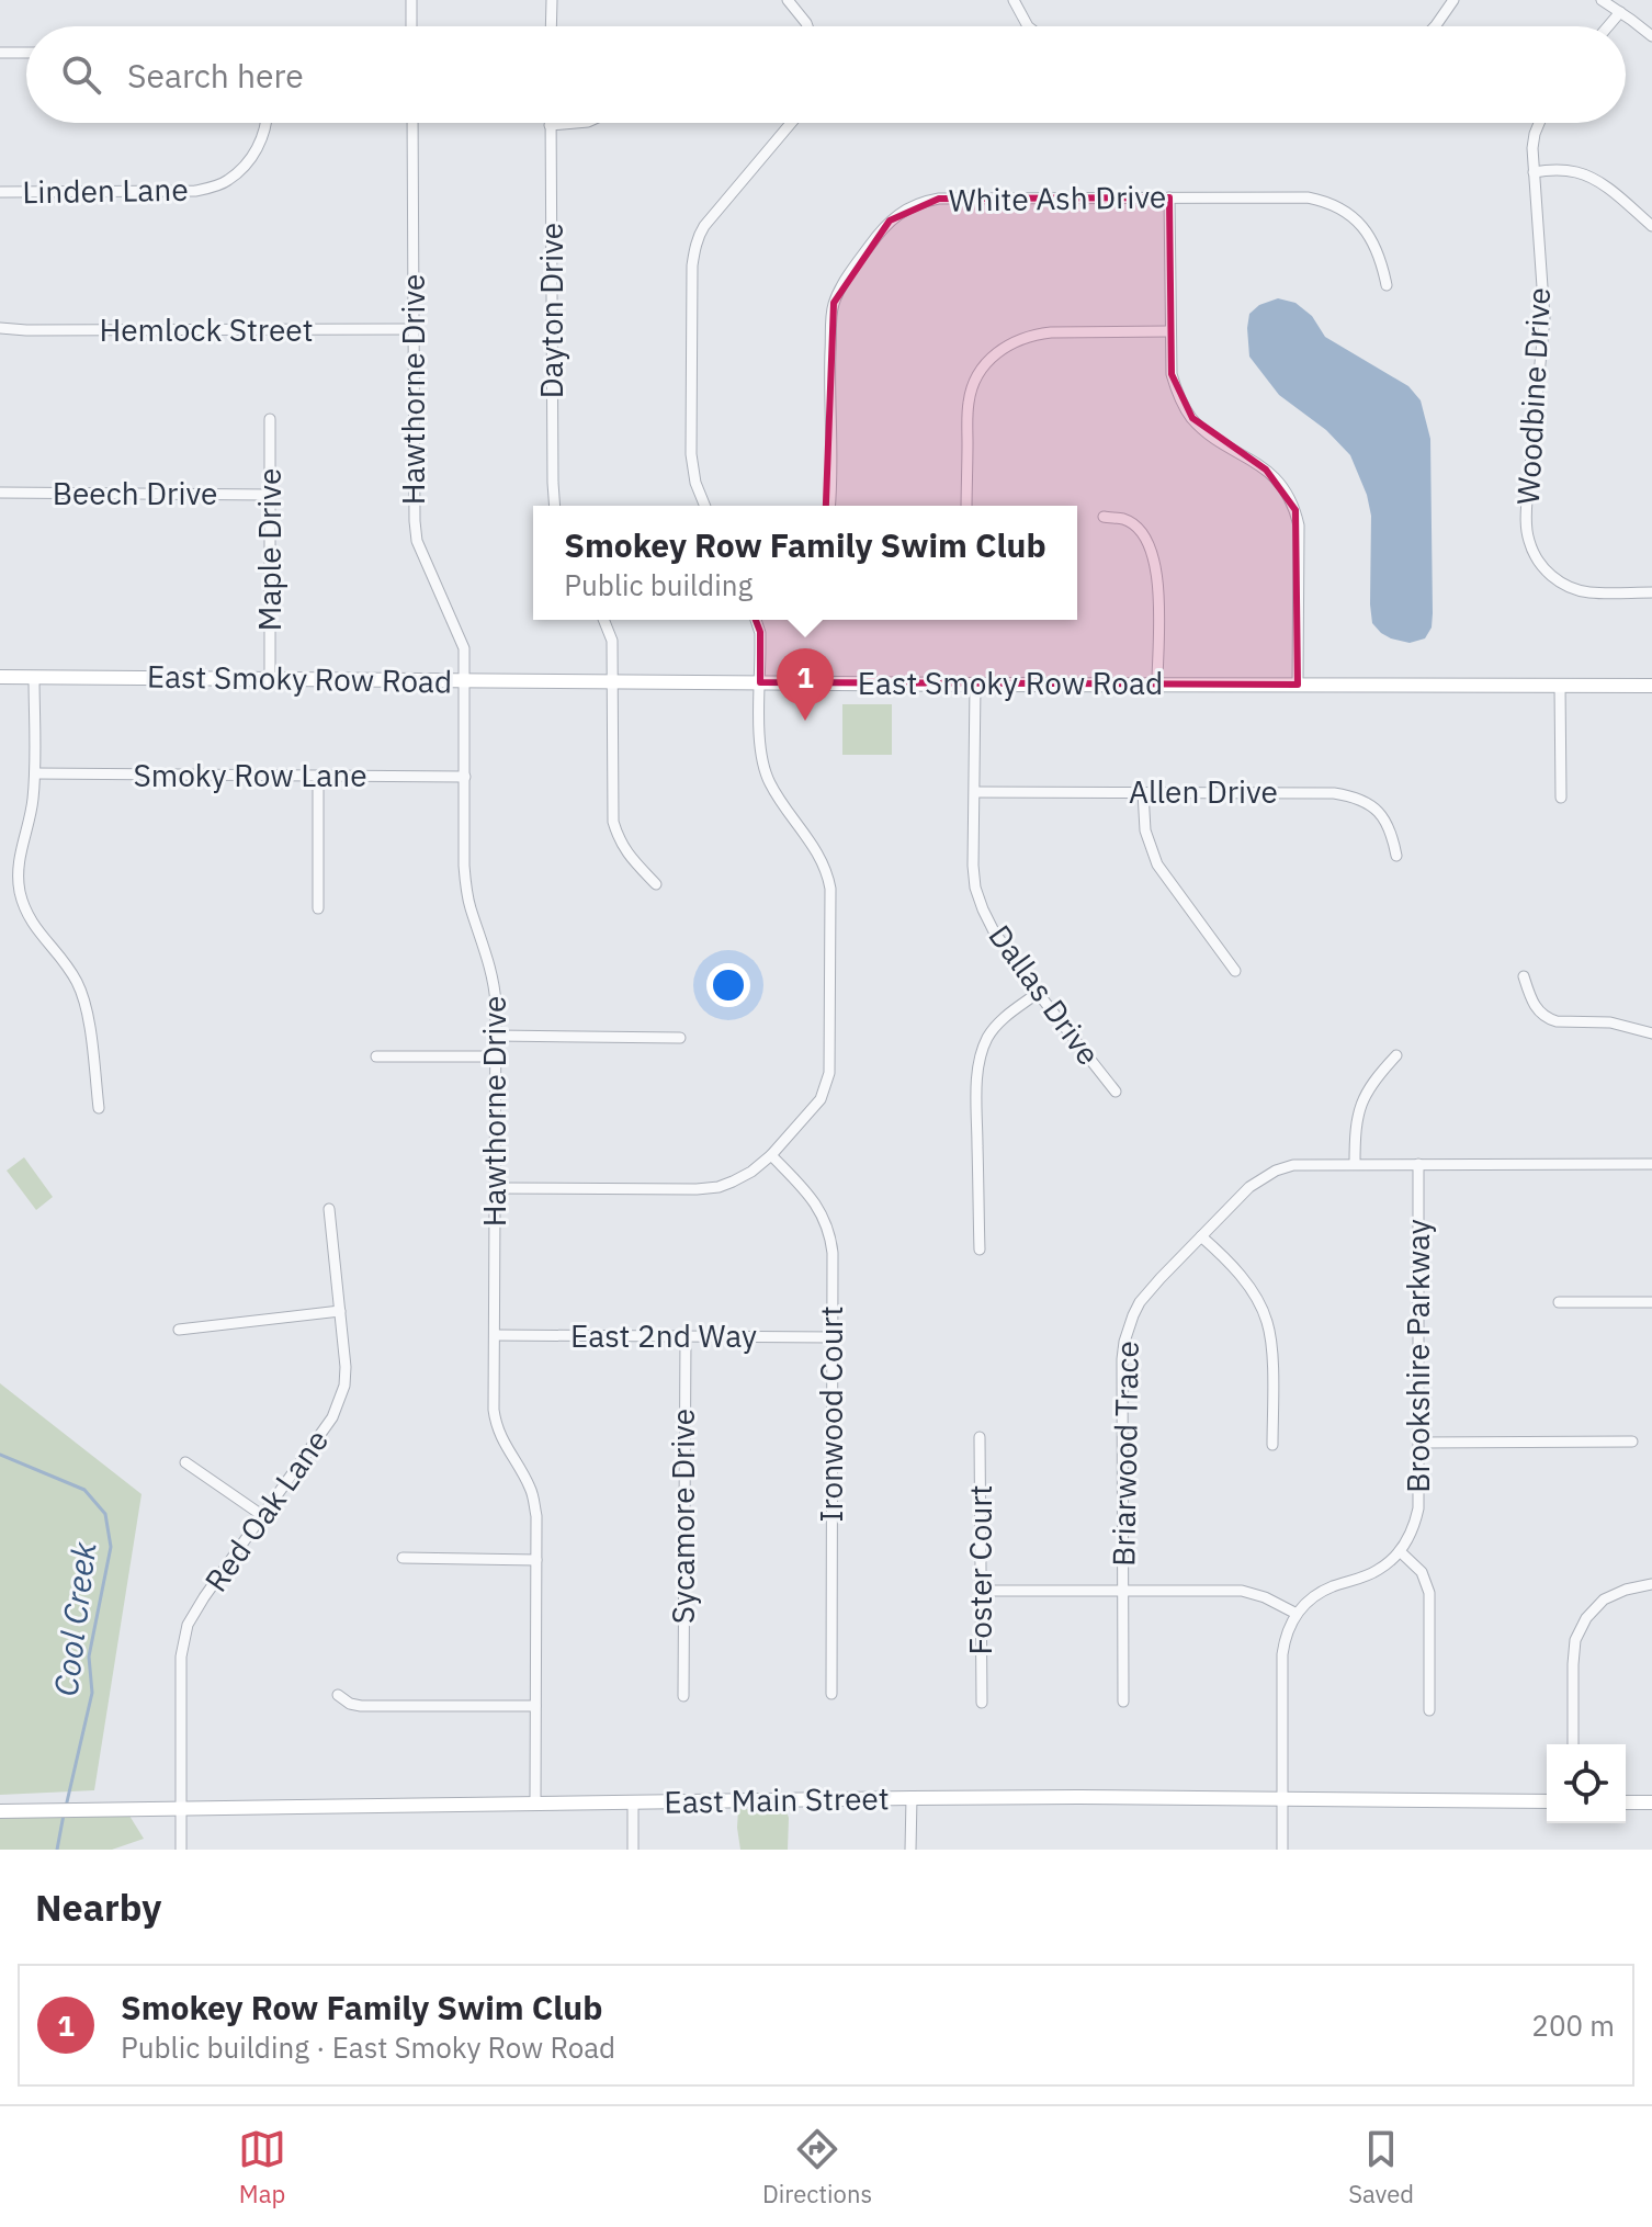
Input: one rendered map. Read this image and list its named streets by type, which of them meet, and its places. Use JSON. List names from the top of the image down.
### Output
{
  "streets": {
    "street": [
      "Linden Lane",
      "White Ash Drive",
      "Dayton Drive",
      "Hemlock Street",
      "Hawthorne Drive",
      "Woodbine Drive",
      "Beech Drive",
      "Maple Drive",
      "East Smoky Row Road",
      "Smoky Row Lane",
      "Allen Drive",
      "Dallas Drive",
      "East 2nd Way",
      "Brookshire Parkway",
      "Ironwood Court",
      "Briarwood Trace",
      "Red Oak Lane",
      "Sycamore Drive",
      "Foster Court",
      "East Main Street"
    ]
  },
  "crossings": [
    ["Hemlock Street", "Hawthorne Drive"],
    ["Hawthorne Drive", "East Smoky Row Road"],
    ["Hawthorne Drive", "Smoky Row Lane"],
    ["Hawthorne Drive", "East 2nd Way"],
    ["Hawthorne Drive", "East Main Street"],
    ["Beech Drive", "Maple Drive"],
    ["Maple Drive", "East Smoky Row Road"],
    ["East Smoky Row Road", "Dallas Drive"],
    ["Allen Drive", "Dallas Drive"],
    ["East 2nd Way", "Ironwood Court"],
    ["East 2nd Way", "Sycamore Drive"],
    ["Brookshire Parkway", "Briarwood Trace"],
    ["Red Oak Lane", "East Main Street"]
  ],
  "water": ["Cool Creek"],
  "page": {
    "search": "Search here",
    "popup": ["Smokey Row Family Swim Club", "Public building"],
    "pins": "1",
    "heading": "Nearby",
    "list": [
      {
        "mark": "1",
        "name": "Smokey Row Family Swim Club",
        "note": "Public building · East Smoky Row Road",
        "value": "200 m"
      }
    ],
    "nav": ["Map", "Directions", "Saved"]
  }
}
